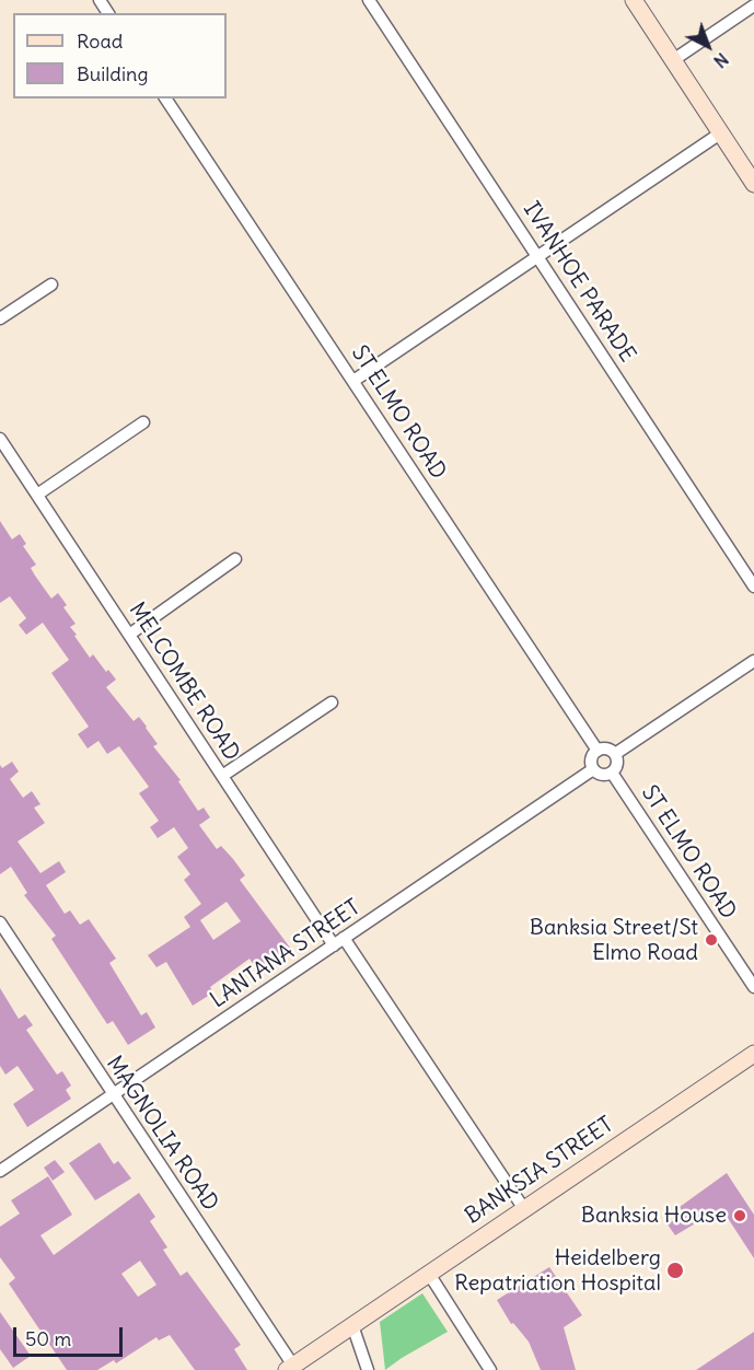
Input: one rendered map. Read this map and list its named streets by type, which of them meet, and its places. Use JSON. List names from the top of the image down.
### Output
{
  "streets": {
    "street": [
      "IVANHOE PARADE",
      "ST ELMO ROAD",
      "MELCOMBE ROAD",
      "LANTANA STREET",
      "MAGNOLIA ROAD",
      "BANKSIA STREET"
    ]
  },
  "crossings": [
    ["ST ELMO ROAD", "LANTANA STREET"],
    ["MELCOMBE ROAD", "LANTANA STREET"],
    ["MELCOMBE ROAD", "BANKSIA STREET"],
    ["LANTANA STREET", "MAGNOLIA ROAD"],
    ["MAGNOLIA ROAD", "BANKSIA STREET"]
  ],
  "places": ["Banksia Street/St Elmo Road", "Banksia House", "Heidelberg Repatriation Hospital"],
  "legend": ["Road", "Building"],
  "scale_bar": "50 m",
  "north": "bottom right"
}
